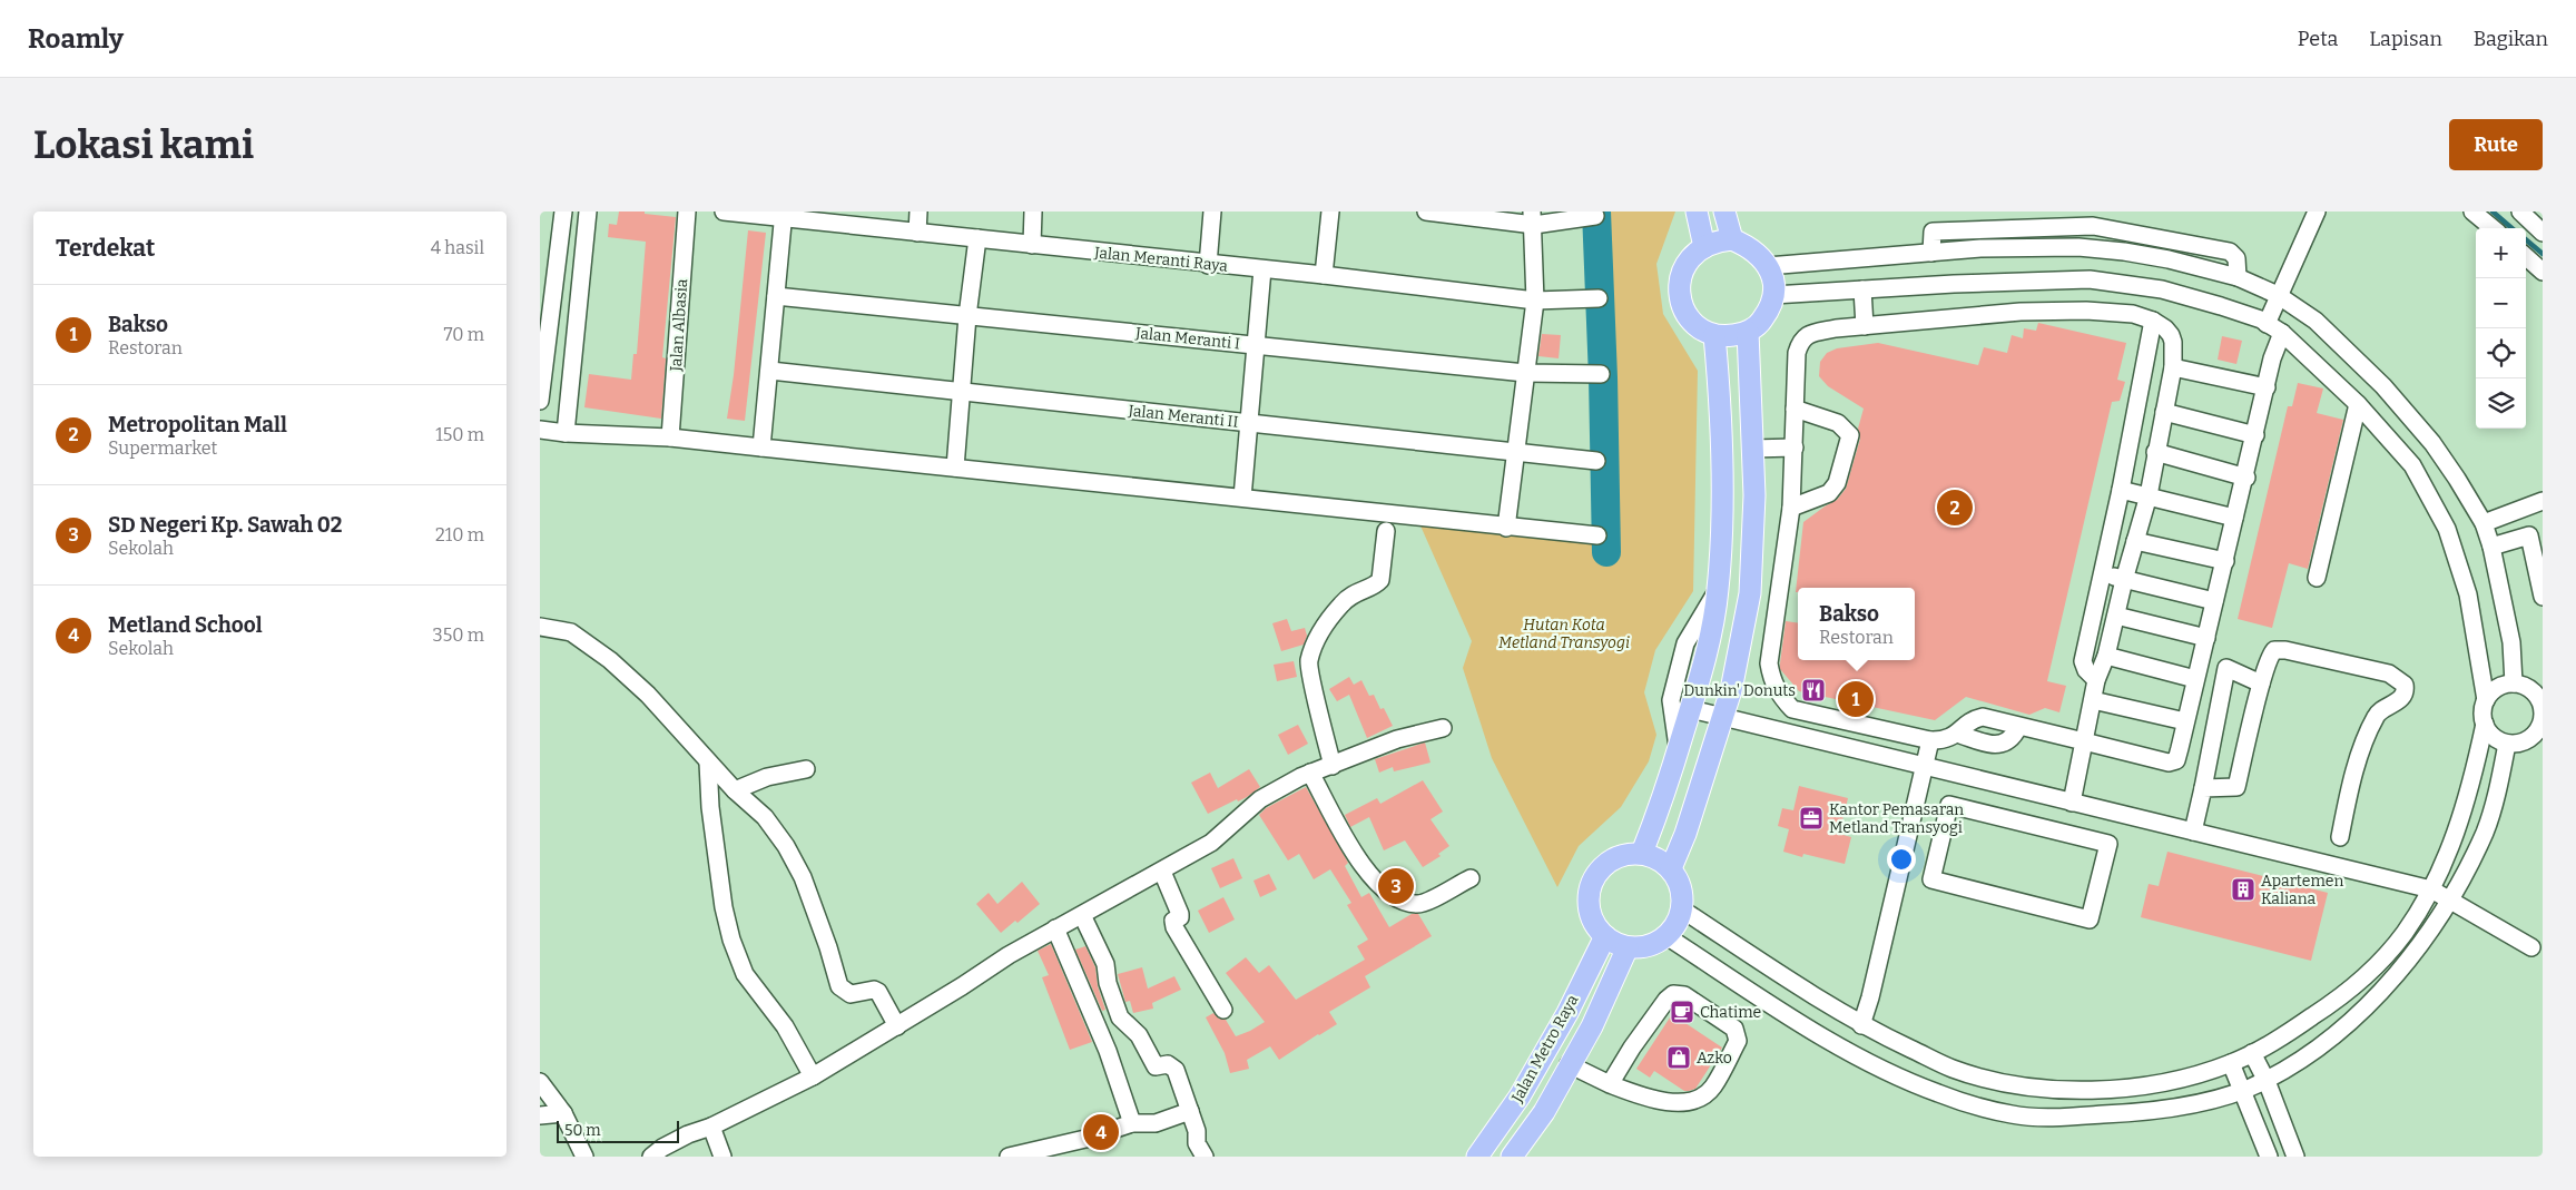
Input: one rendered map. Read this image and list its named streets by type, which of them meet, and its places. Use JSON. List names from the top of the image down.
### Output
{
  "streets": {
    "main road": ["Jalan Metro Raya"],
    "street": [
      "Jalan Meranti Raya",
      "Jalan Albasia",
      "Jalan Meranti I",
      "Jalan Meranti II"
    ]
  },
  "parks": ["Hutan Kota Metland Transyogi"],
  "places": {
    "restaurant": ["Dunkin' Donuts"],
    "office": ["Kantor Pemasaran Metland Transyogi"],
    "building": ["Apartemen Kaliana"],
    "cafe": ["Chatime"],
    "shop": ["Azko"]
  },
  "scale_bar": "50 m",
  "page": {
    "header": "Roamly",
    "nav": ["Peta", "Lapisan", "Bagikan"],
    "buttons": "Rute",
    "title": "Lokasi kami",
    "heading": ["Terdekat", "4 hasil"],
    "map_buttons": ["+", "−"],
    "list": [
      {
        "mark": "1",
        "name": "Bakso",
        "note": "Restoran",
        "value": "70 m"
      },
      {
        "mark": "2",
        "name": "Metropolitan Mall",
        "note": "Supermarket",
        "value": "150 m"
      },
      {
        "mark": "3",
        "name": "SD Negeri Kp. Sawah 02",
        "note": "Sekolah",
        "value": "210 m"
      },
      {
        "mark": "4",
        "name": "Metland School",
        "note": "Sekolah",
        "value": "350 m"
      }
    ],
    "pins": [
      "2",
      "1",
      "3",
      "4"
    ],
    "popup": ["Bakso", "Restoran"],
    "scale": "50 m"
  }
}
